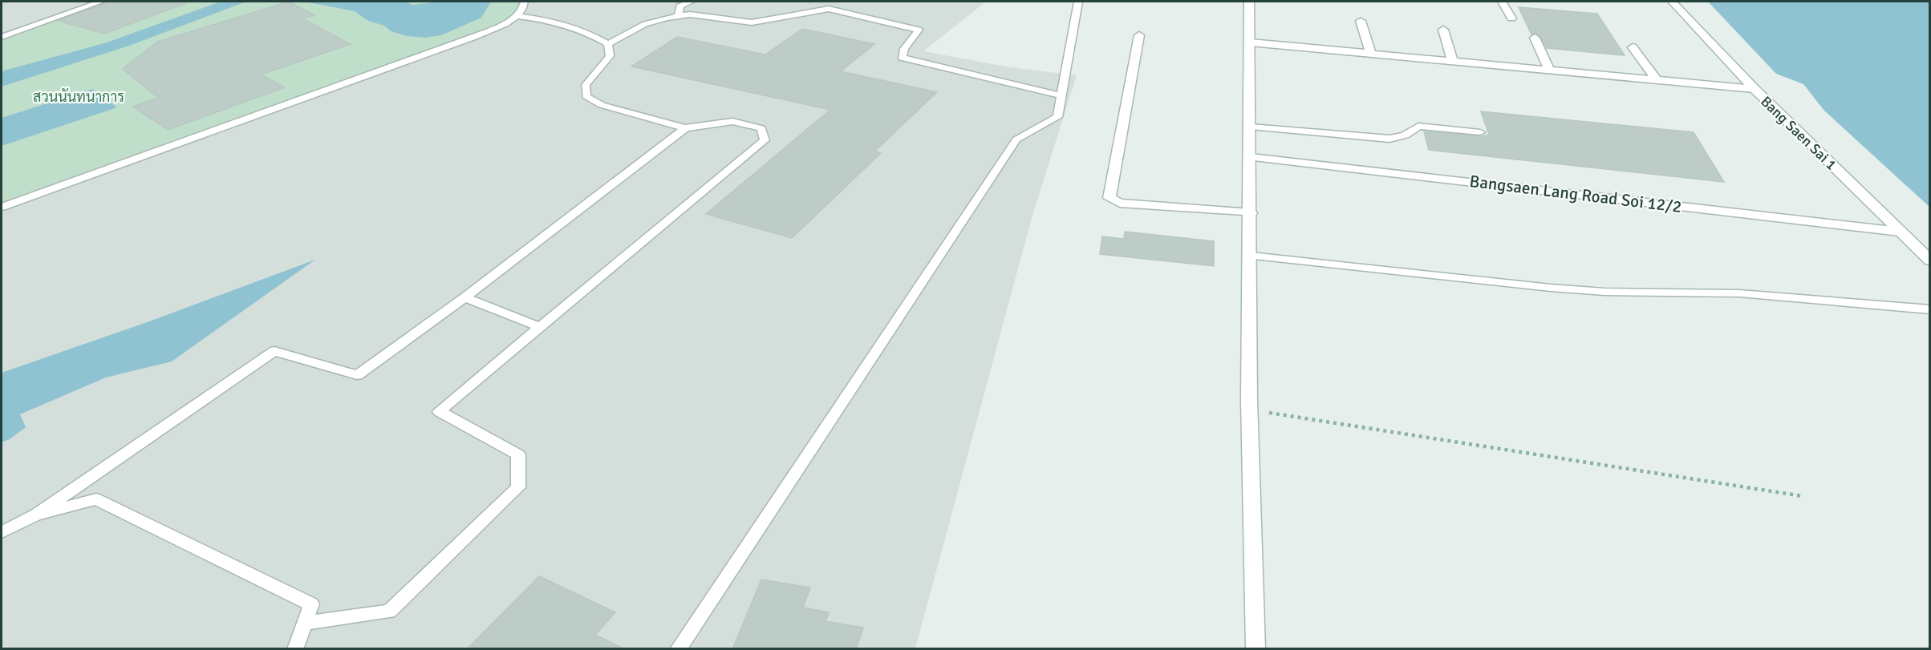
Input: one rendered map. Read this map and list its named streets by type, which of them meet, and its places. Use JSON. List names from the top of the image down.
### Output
{
  "streets": {
    "street": ["Bang Saen Sai 1", "Bangsaen Lang Road Soi 12/2"]
  },
  "crossings": [
    ["Bang Saen Sai 1", "Bangsaen Lang Road Soi 12/2"]
  ],
  "parks": ["สวนนันทนาการ"]
}
